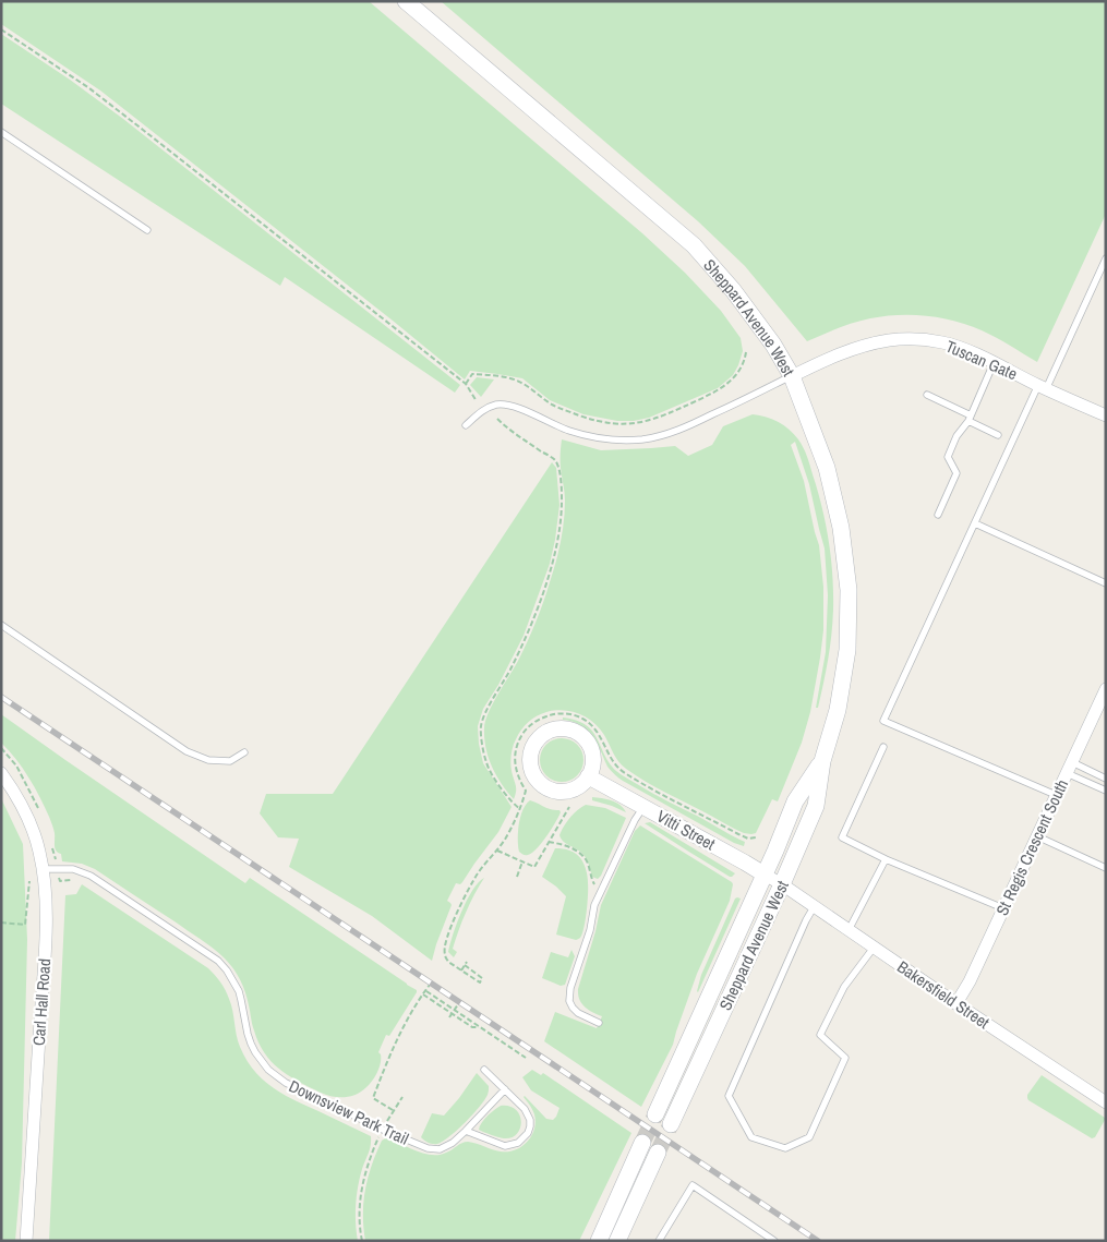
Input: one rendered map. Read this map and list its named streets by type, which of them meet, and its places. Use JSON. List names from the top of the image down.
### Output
{
  "streets": {
    "main road": ["Sheppard Avenue West"],
    "street": [
      "Tuscan Gate",
      "Vitti Street",
      "St Regis Crescent South",
      "Bakersfield Street",
      "Carl Hall Road"
    ],
    "lane": ["Downsview Park Trail"]
  },
  "crossings": [
    ["Sheppard Avenue West", "Tuscan Gate"],
    ["Sheppard Avenue West", "Vitti Street"],
    ["Sheppard Avenue West", "Bakersfield Street"],
    ["Vitti Street", "Bakersfield Street"],
    ["St Regis Crescent South", "Bakersfield Street"],
    ["Carl Hall Road", "Downsview Park Trail"]
  ]
}
